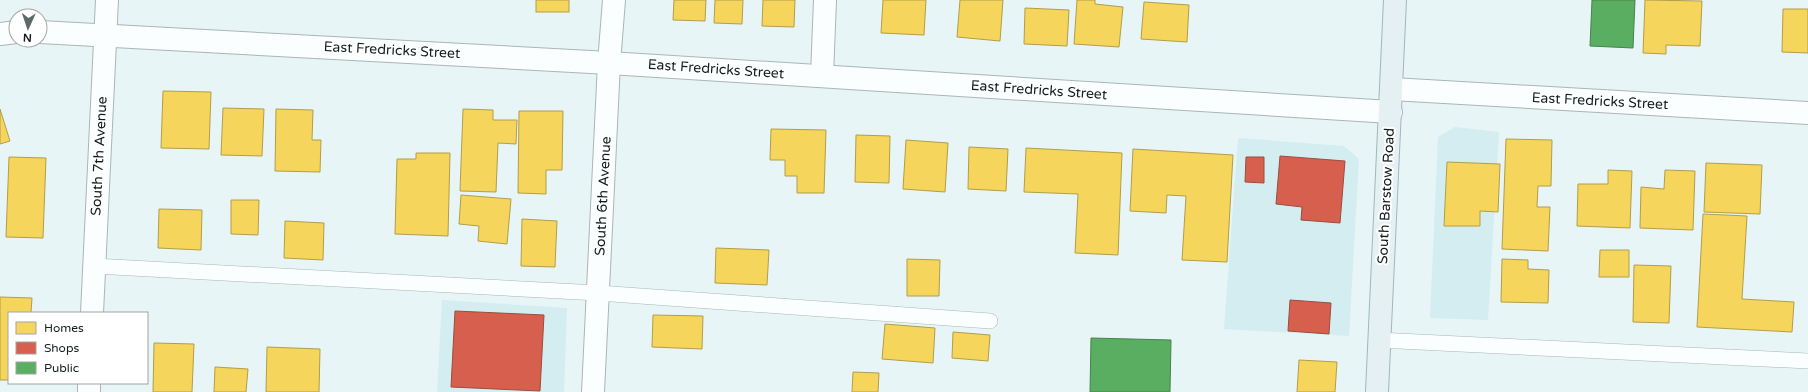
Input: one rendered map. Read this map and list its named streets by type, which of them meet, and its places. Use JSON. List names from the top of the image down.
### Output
{
  "streets": {
    "main road": ["South Barstow Road"],
    "street": ["East Fredricks Street", "South 7th Avenue", "South 6th Avenue"]
  },
  "crossings": [
    ["East Fredricks Street", "South 7th Avenue"],
    ["East Fredricks Street", "South 6th Avenue"],
    ["East Fredricks Street", "South Barstow Road"]
  ],
  "legend": ["Homes", "Shops", "Public"],
  "north": "bottom"
}
